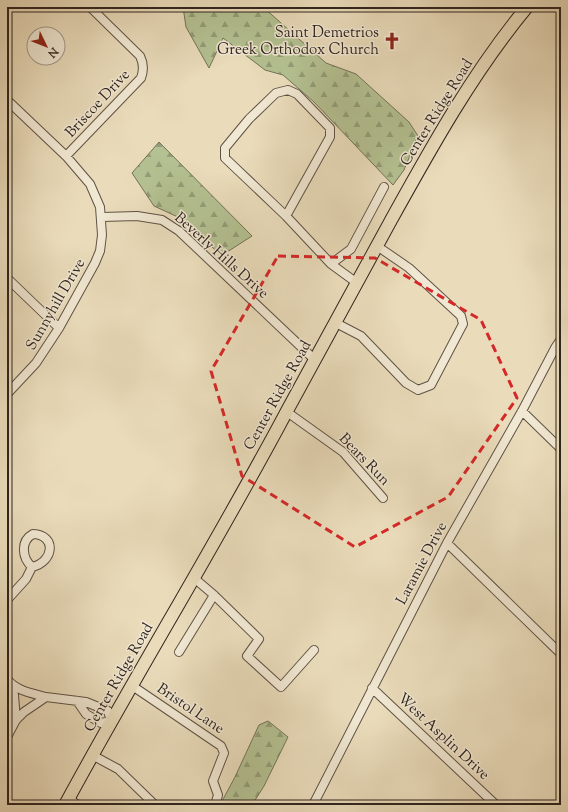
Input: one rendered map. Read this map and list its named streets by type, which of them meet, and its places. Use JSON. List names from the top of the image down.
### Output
{
  "streets": {
    "main road": ["Center Ridge Road"],
    "street": [
      "Briscoe Drive",
      "Beverly Hills Drive",
      "Sunnyhill Drive",
      "Bears Run",
      "Laramie Drive",
      "Bristol Lane",
      "West Asplin Drive"
    ]
  },
  "crossings": [
    ["Center Ridge Road", "Beverly Hills Drive"],
    ["Center Ridge Road", "Bears Run"],
    ["Center Ridge Road", "Bristol Lane"],
    ["Beverly Hills Drive", "Sunnyhill Drive"],
    ["Laramie Drive", "West Asplin Drive"]
  ],
  "places": {
    "church": ["Saint Demetrios Greek Orthodox Church"]
  },
  "north": "bottom right"
}
